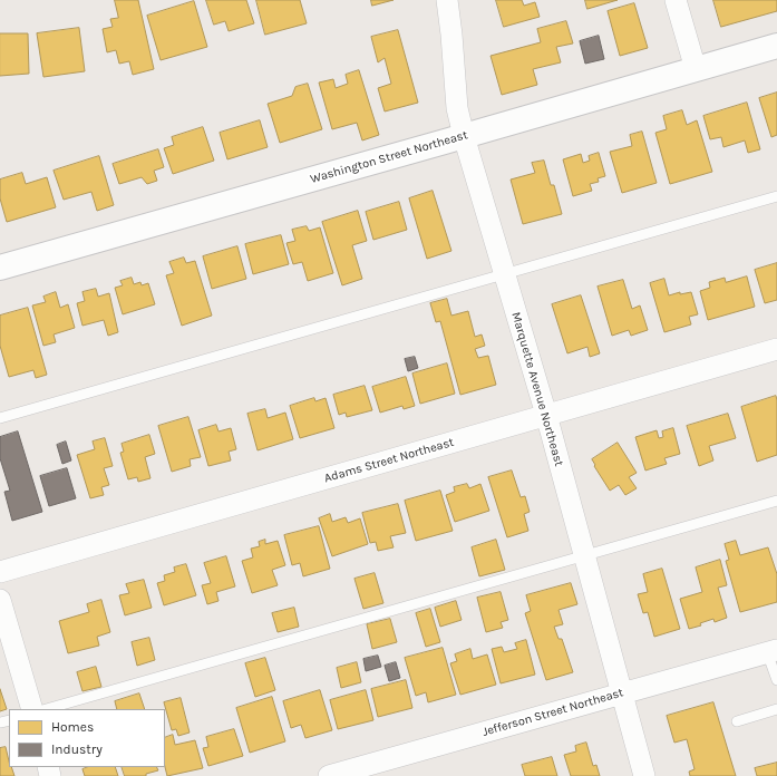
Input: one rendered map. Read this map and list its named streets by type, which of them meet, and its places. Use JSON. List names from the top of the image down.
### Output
{
  "streets": {
    "street": [
      "Washington Street Northeast",
      "Marquette Avenue Northeast",
      "Adams Street Northeast",
      "Jefferson Street Northeast"
    ]
  },
  "crossings": [
    ["Washington Street Northeast", "Marquette Avenue Northeast"],
    ["Marquette Avenue Northeast", "Adams Street Northeast"],
    ["Marquette Avenue Northeast", "Jefferson Street Northeast"]
  ],
  "legend": ["Homes", "Industry"]
}
